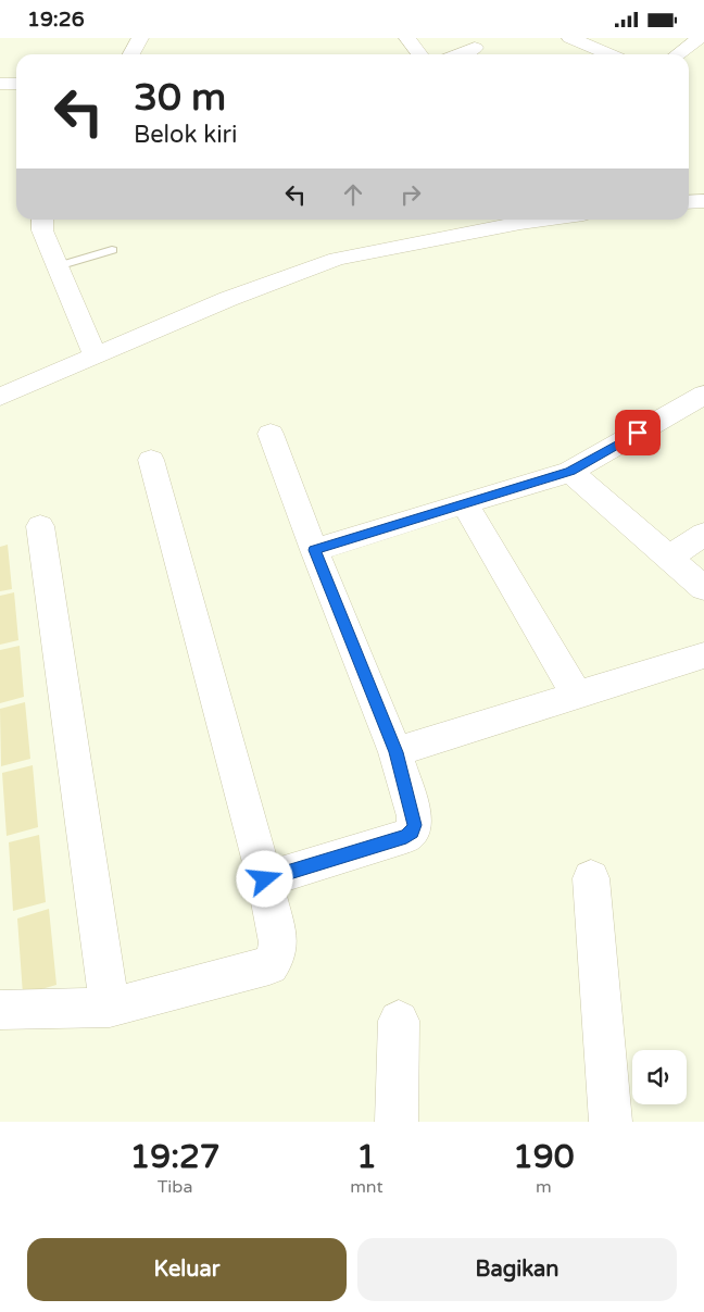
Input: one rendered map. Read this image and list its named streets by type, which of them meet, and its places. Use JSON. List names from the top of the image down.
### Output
{
  "page": {
    "status": "19:26",
    "turn": ["30 m", "Belok kiri"],
    "eta": [
      "19:27",
      "Tiba",
      "1",
      "mnt",
      "190",
      "m"
    ],
    "buttons": ["Keluar", "Bagikan"]
  }
}
